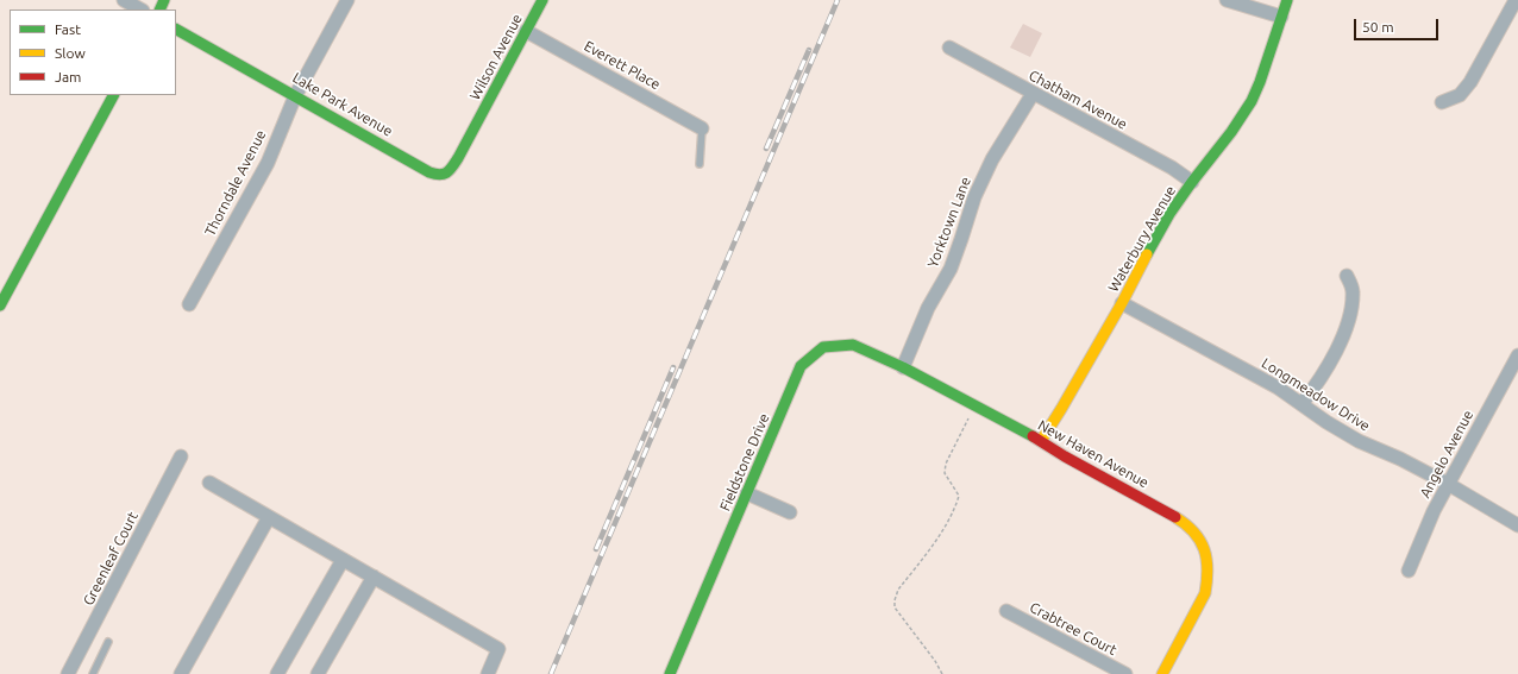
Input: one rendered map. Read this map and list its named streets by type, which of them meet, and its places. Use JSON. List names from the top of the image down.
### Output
{
  "streets": {
    "street": [
      "Wilson Avenue",
      "Everett Place",
      "Chatham Avenue",
      "Lake Park Avenue",
      "Thorndale Avenue",
      "Yorktown Lane",
      "Waterbury Avenue",
      "Longmeadow Drive",
      "New Haven Avenue",
      "Angelo Avenue",
      "Fieldstone Drive",
      "Greenleaf Court",
      "Crabtree Court"
    ]
  },
  "crossings": [
    ["Wilson Avenue", "Everett Place"],
    ["Wilson Avenue", "Lake Park Avenue"],
    ["Chatham Avenue", "Yorktown Lane"],
    ["Chatham Avenue", "Waterbury Avenue"],
    ["Lake Park Avenue", "Thorndale Avenue"],
    ["Yorktown Lane", "New Haven Avenue"],
    ["Yorktown Lane", "Fieldstone Drive"],
    ["Waterbury Avenue", "Longmeadow Drive"],
    ["Waterbury Avenue", "New Haven Avenue"],
    ["Longmeadow Drive", "Angelo Avenue"],
    ["New Haven Avenue", "Fieldstone Drive"]
  ],
  "legend": ["Fast", "Slow", "Jam"],
  "scale_bar": "50 m"
}
